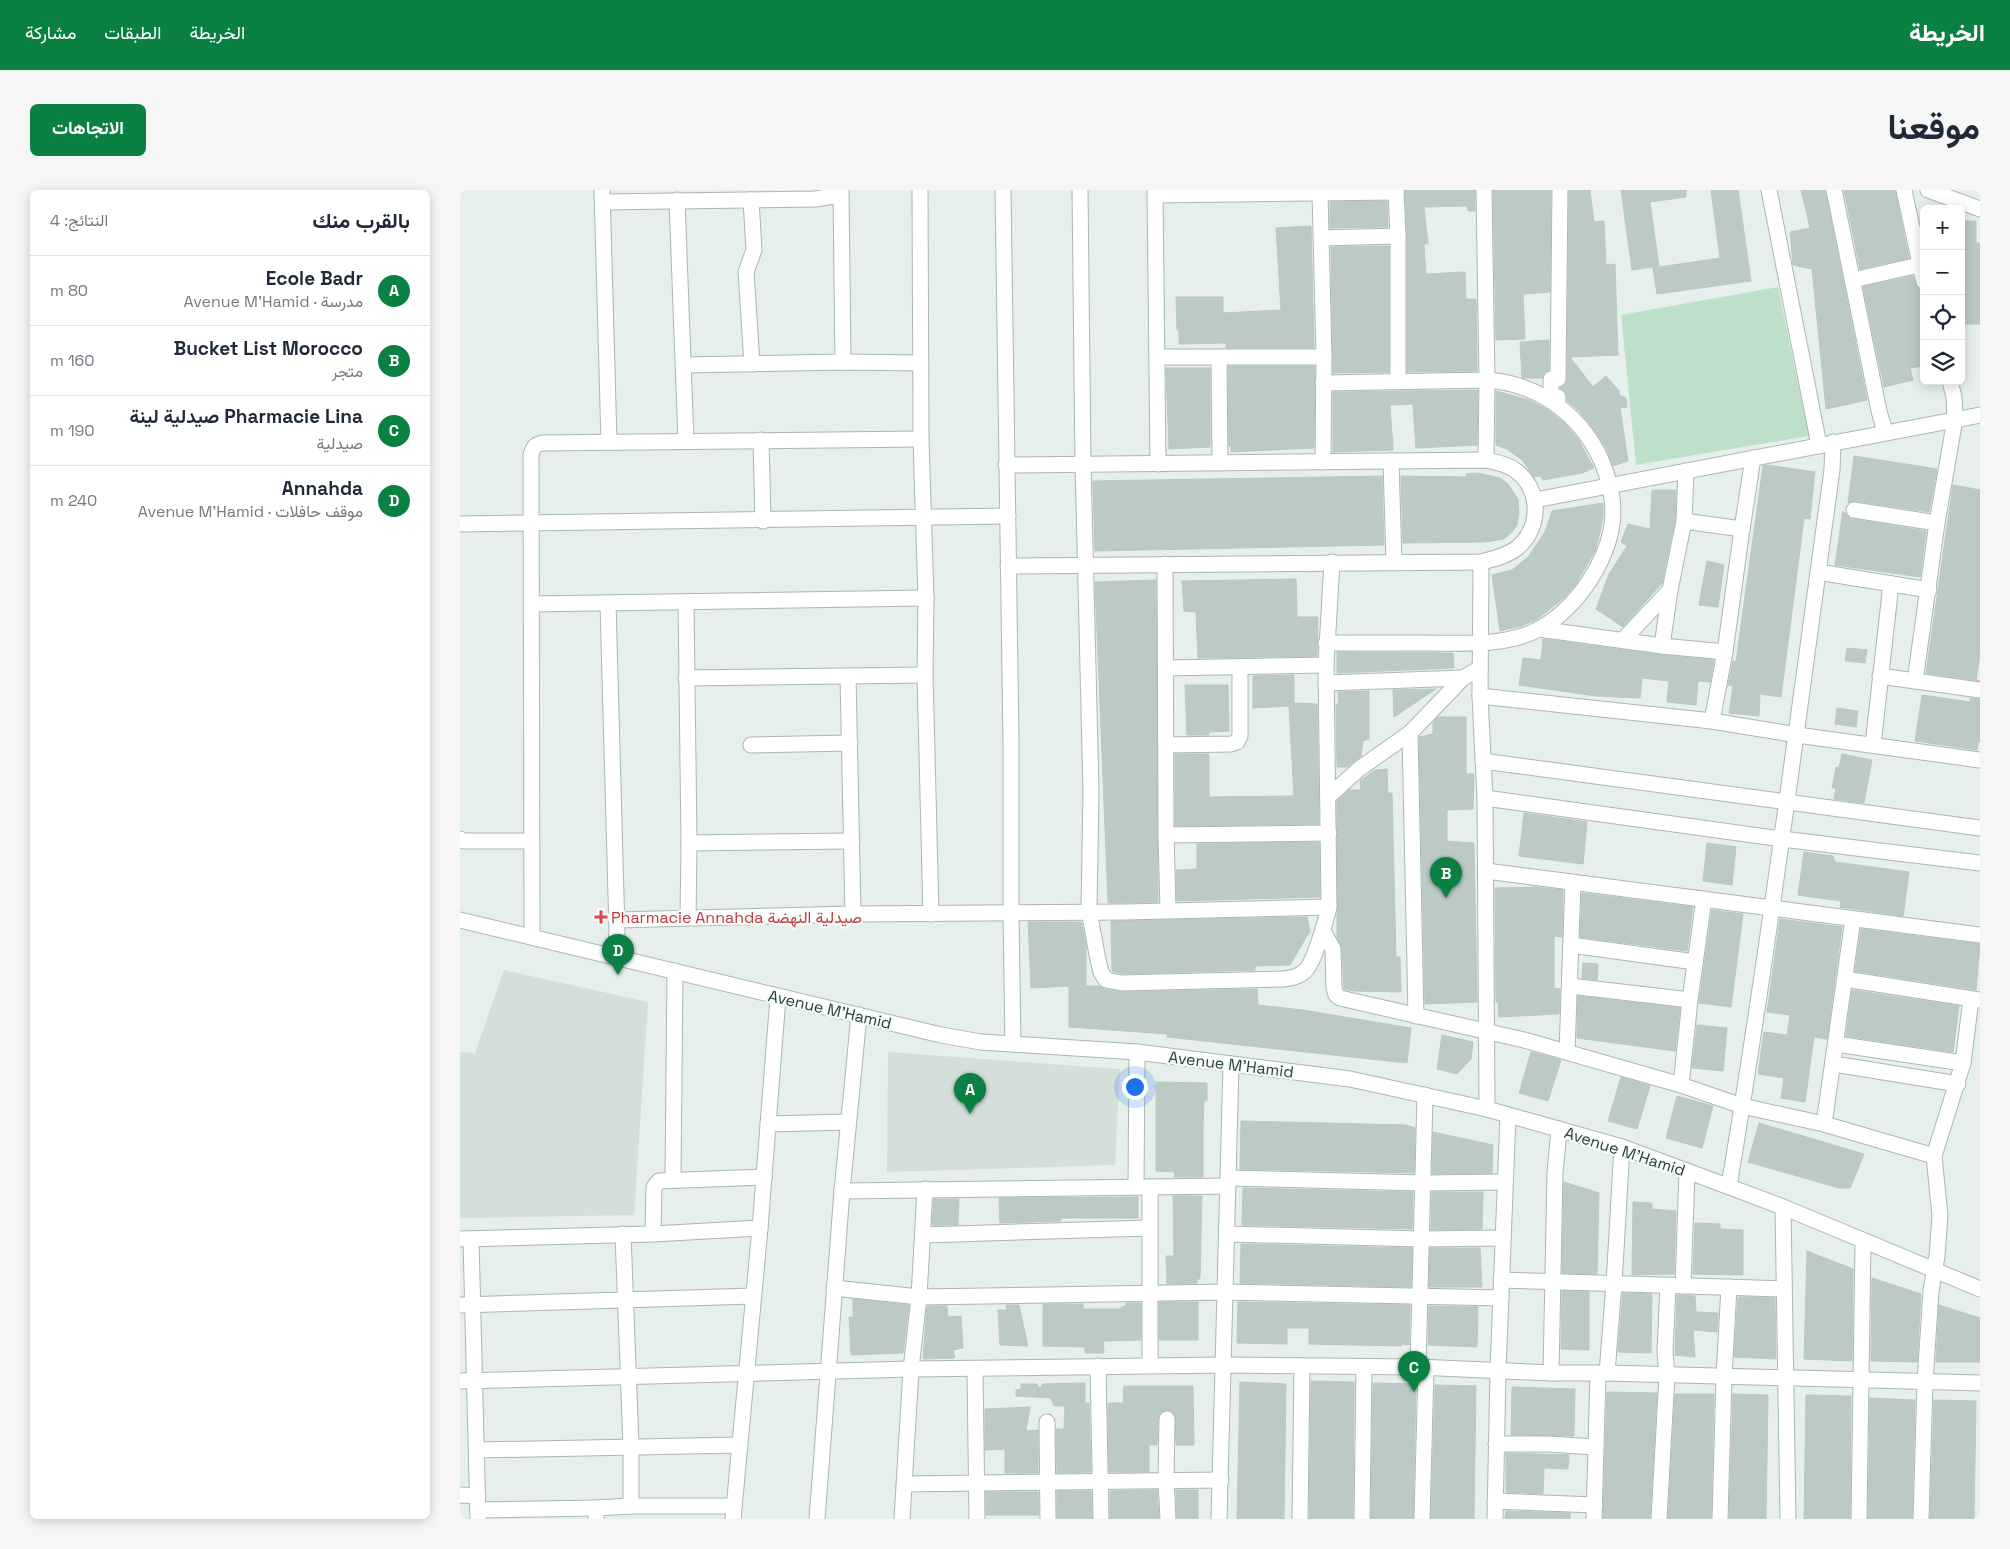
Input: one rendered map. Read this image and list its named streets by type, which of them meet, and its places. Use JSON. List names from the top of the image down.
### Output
{
  "streets": {
    "street": ["Avenue M'Hamid"]
  },
  "places": {
    "health": ["Pharmacie Annahda صيدلية النهضة"]
  },
  "page": {
    "header": "الخريطة",
    "nav": ["الخريطة", "الطبقات", "مشاركة"],
    "title": "موقعنا",
    "buttons": "الاتجاهات",
    "heading": ["بالقرب منك", "النتائج: 4"],
    "map_buttons": ["+", "−"],
    "list": [
      {
        "mark": "A",
        "name": "Ecole Badr",
        "note": "مدرسة · Avenue M'Hamid",
        "value": "80 m"
      },
      {
        "mark": "B",
        "name": "Bucket List Morocco",
        "note": "متجر",
        "value": "160 m"
      },
      {
        "mark": "C",
        "name": "Pharmacie Lina صيدلية لينة",
        "note": "صيدلية",
        "value": "190 m"
      },
      {
        "mark": "D",
        "name": "Annahda",
        "note": "موقف حافلات · Avenue M'Hamid",
        "value": "240 m"
      }
    ],
    "pins": [
      "B",
      "D",
      "A",
      "C"
    ]
  }
}
